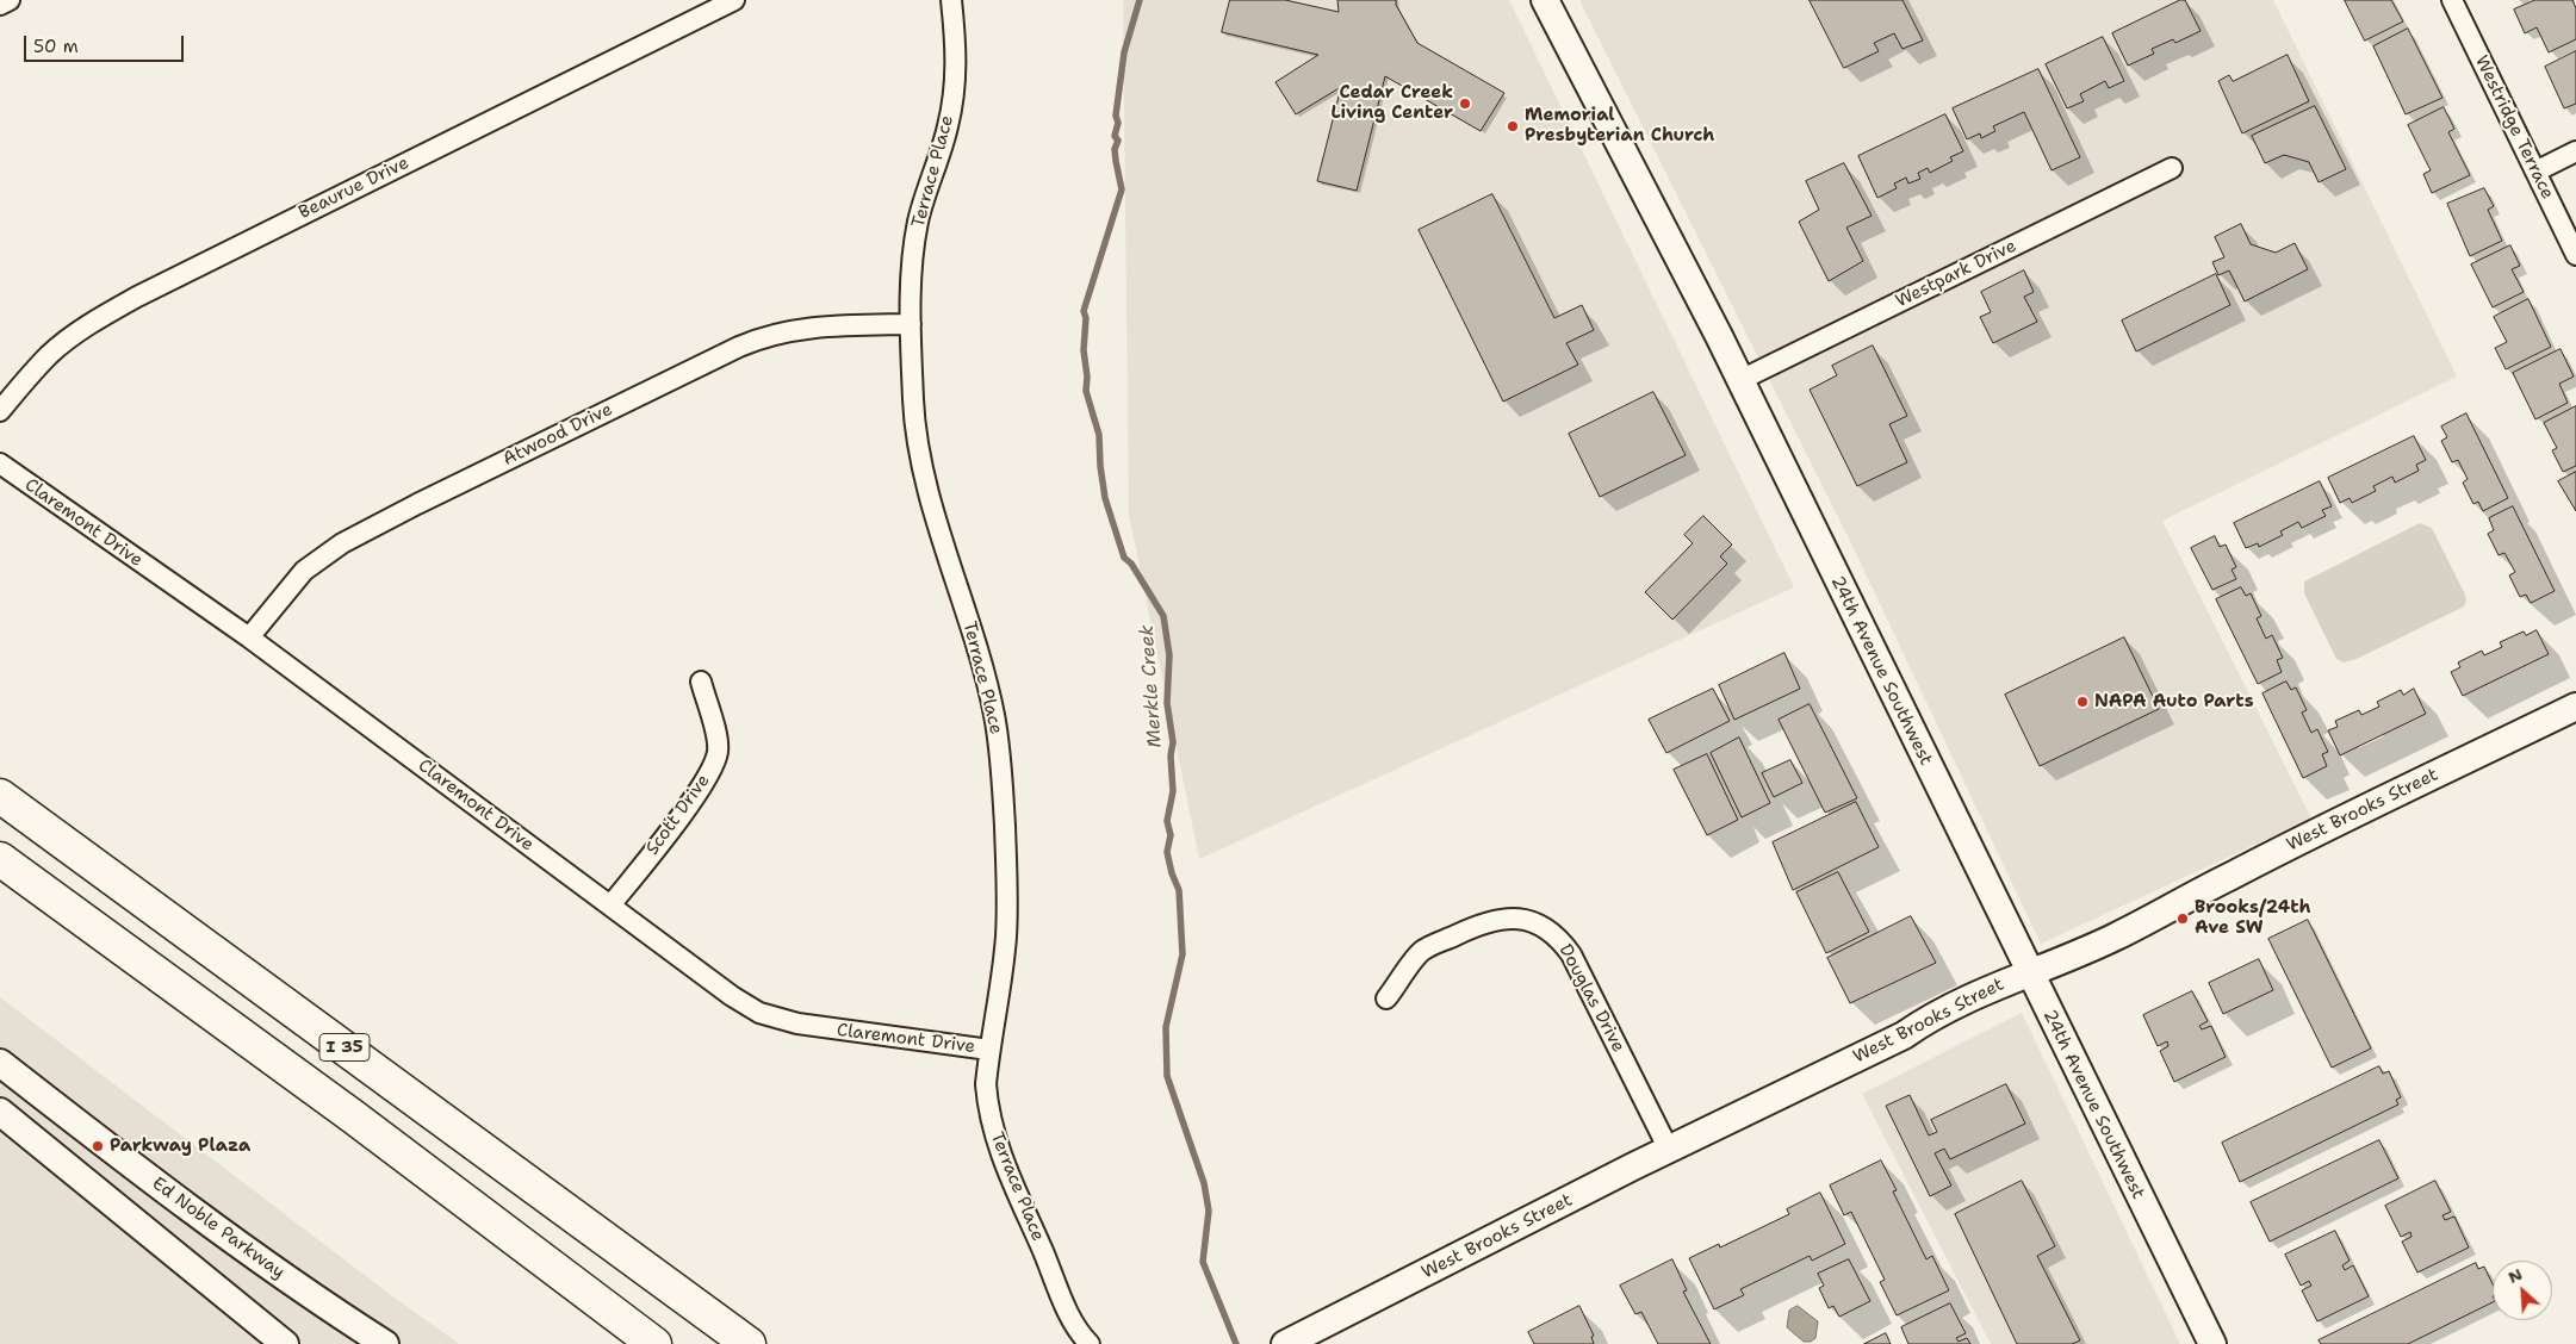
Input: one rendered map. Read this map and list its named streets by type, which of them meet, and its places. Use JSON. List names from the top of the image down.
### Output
{
  "streets": {
    "highway": ["I 35"],
    "main road": ["24th Avenue Southwest", "West Brooks Street", "Ed Noble Parkway"],
    "street": [
      "Westridge Terrace",
      "Terrace Place",
      "Beaurue Drive",
      "Westpark Drive",
      "Atwood Drive",
      "Claremont Drive",
      "Scott Drive",
      "Douglas Drive"
    ]
  },
  "crossings": [
    ["Terrace Place", "Atwood Drive"],
    ["Terrace Place", "Claremont Drive"],
    ["Westpark Drive", "24th Avenue Southwest"],
    ["Atwood Drive", "Claremont Drive"],
    ["Claremont Drive", "Scott Drive"],
    ["24th Avenue Southwest", "West Brooks Street"],
    ["West Brooks Street", "Douglas Drive"]
  ],
  "water": ["Merkle Creek"],
  "places": [
    "Cedar Creek Living Center",
    "Memorial Presbyterian Church",
    "NAPA Auto Parts",
    "Brooks/24th Ave SW",
    "Parkway Plaza"
  ],
  "scale_bar": "50 m",
  "north": "top left"
}
